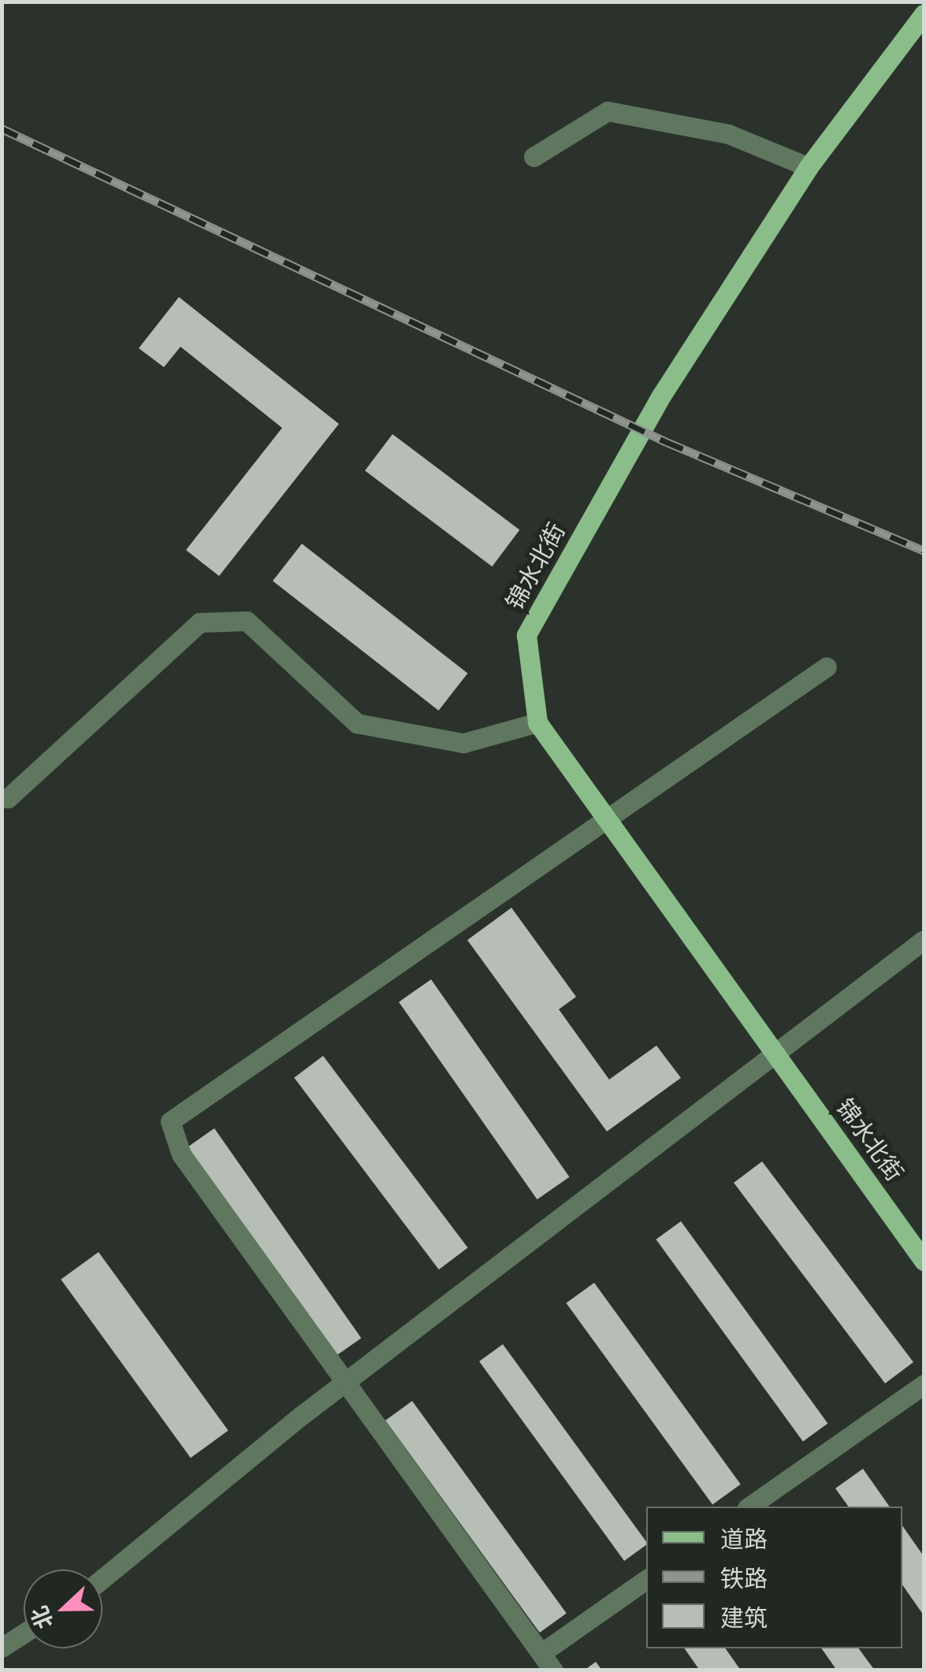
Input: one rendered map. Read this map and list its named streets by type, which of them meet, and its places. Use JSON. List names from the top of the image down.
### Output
{
  "streets": {
    "main road": ["锦水北街"]
  },
  "legend": ["道路", "铁路", "建筑"],
  "north": "left"
}
